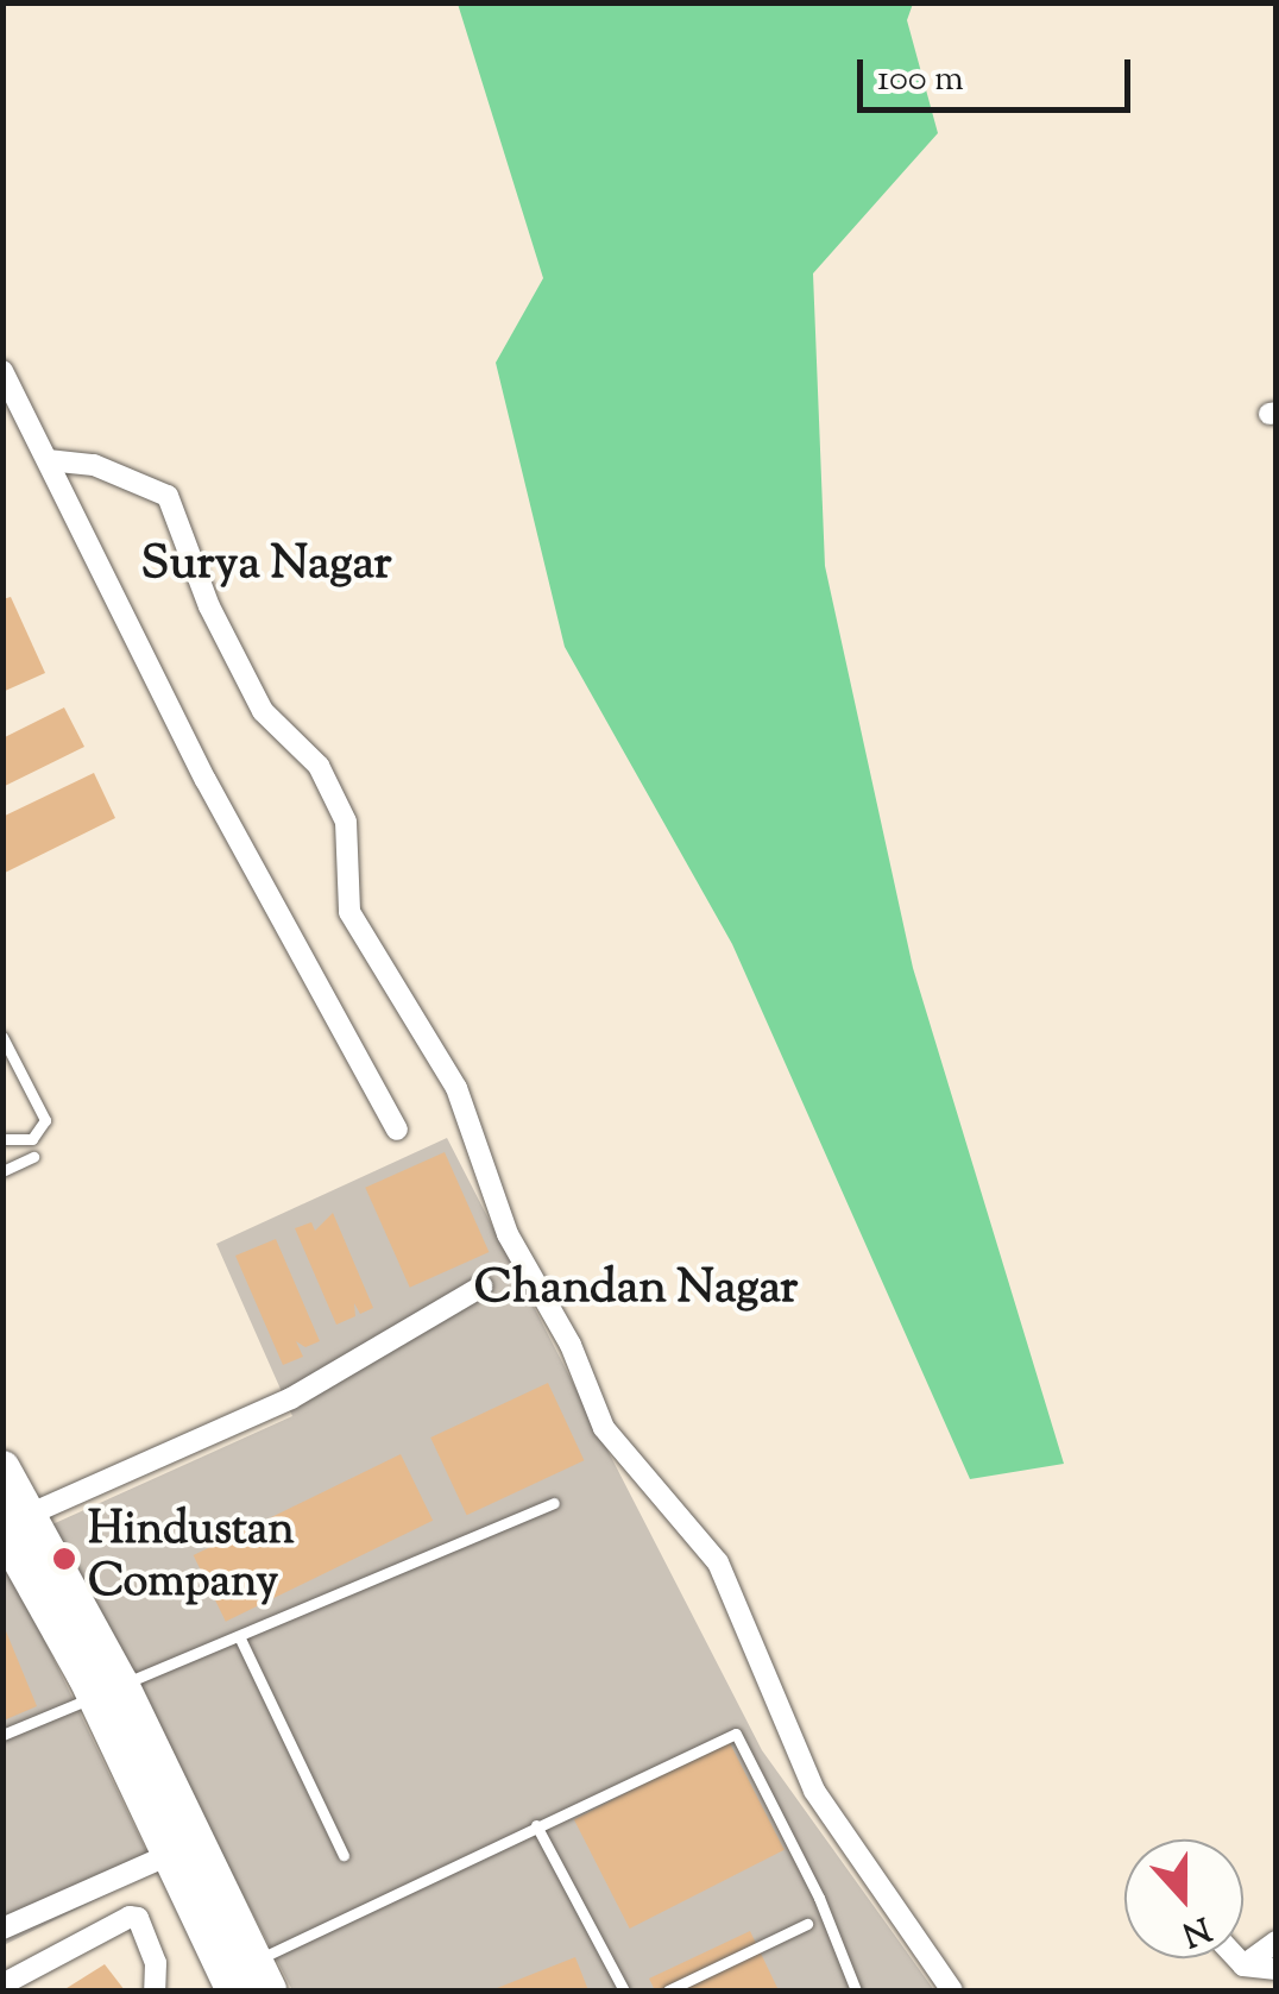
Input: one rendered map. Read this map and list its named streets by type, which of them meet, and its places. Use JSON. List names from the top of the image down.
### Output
{
  "districts": ["Surya Nagar", "Chandan Nagar"],
  "places": ["Hindustan Company"],
  "scale_bar": "100 m",
  "north": "bottom"
}
